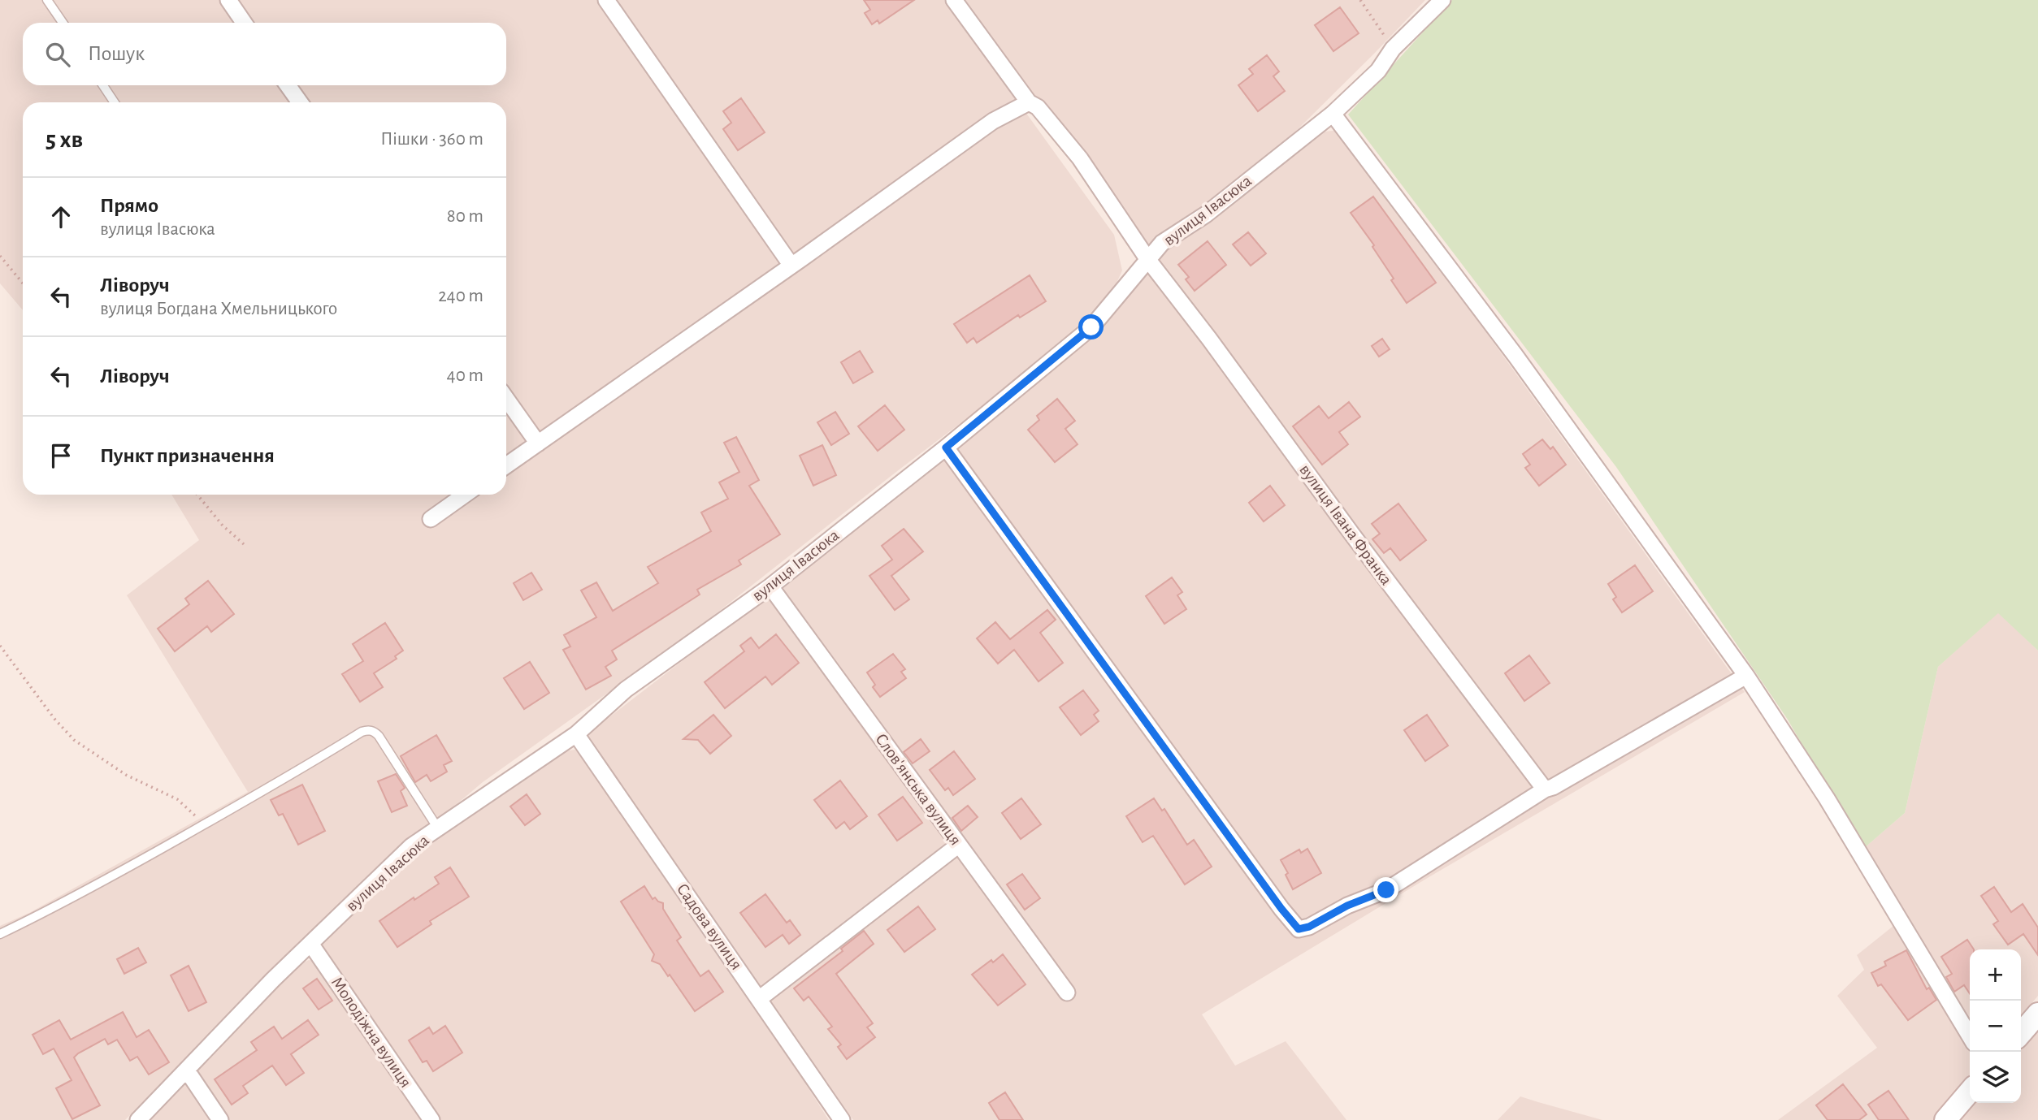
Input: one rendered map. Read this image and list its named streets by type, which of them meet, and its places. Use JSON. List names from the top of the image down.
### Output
{
  "streets": {
    "street": [
      "вулиця Івасюка",
      "вулиця Івана Франка",
      "Слов'янська вулиця",
      "Садова вулиця",
      "Молодіжна вулиця"
    ]
  },
  "crossings": [
    ["вулиця Івасюка", "вулиця Івана Франка"],
    ["вулиця Івасюка", "Слов'янська вулиця"],
    ["вулиця Івасюка", "Садова вулиця"],
    ["вулиця Івасюка", "Молодіжна вулиця"]
  ],
  "page": {
    "search": "Пошук",
    "heading": ["5 хв", "Пішки · 360 m"],
    "list": [
      ["Прямо", "вулиця Івасюка", "80 m"],
      ["Ліворуч", "вулиця Богдана Хмельницького", "240 m"],
      ["Ліворуч", "40 m"],
      "Пункт призначення"
    ],
    "map_buttons": ["+", "−"]
  }
}
